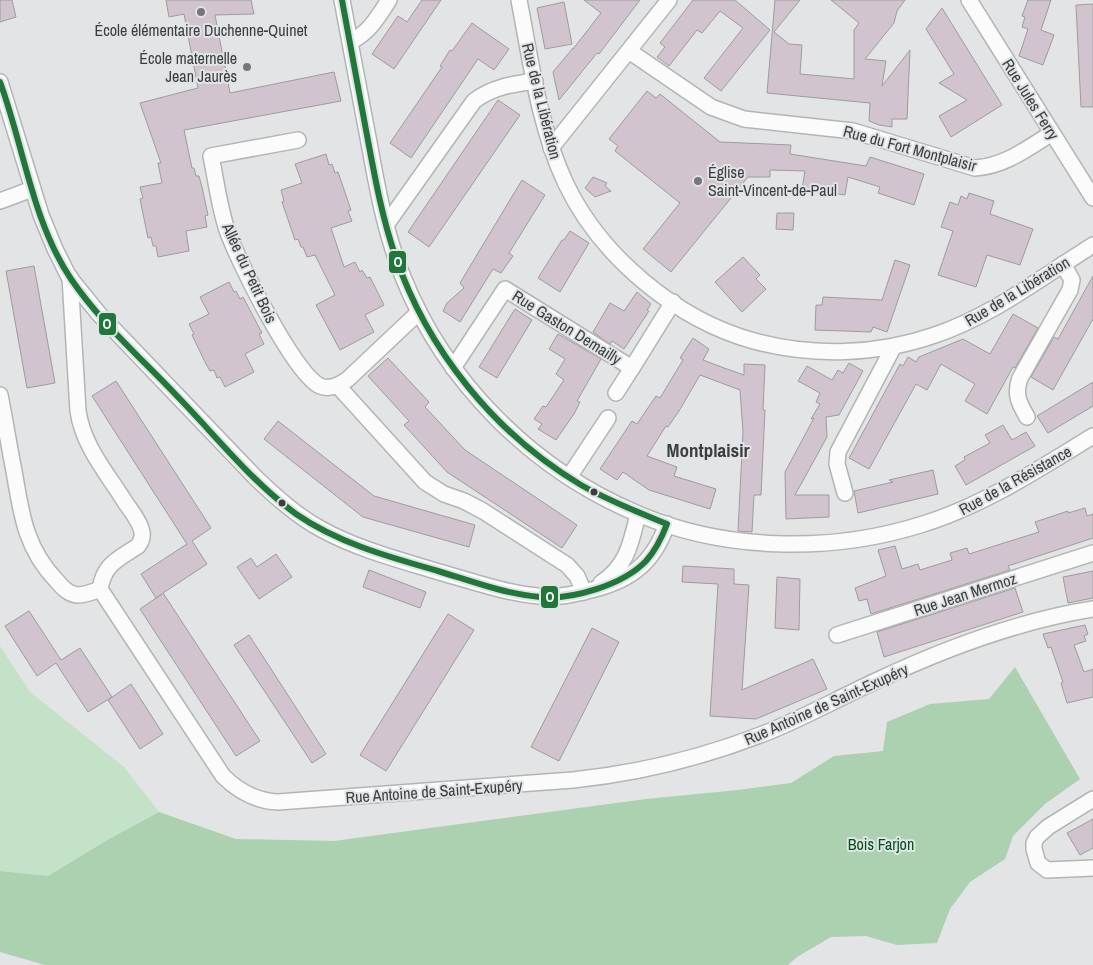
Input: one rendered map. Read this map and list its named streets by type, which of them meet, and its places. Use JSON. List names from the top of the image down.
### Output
{
  "streets": {
    "street": [
      "Rue Jules Ferry",
      "Rue de la Libération",
      "Rue du Fort Montplaisir",
      "Allée du Petit Bois",
      "Rue Gaston Demailly",
      "Rue de la Résistance",
      "Rue Jean Mermoz",
      "Rue Antoine de Saint-Exupéry"
    ]
  },
  "crossings": [
    ["Rue Jules Ferry", "Rue du Fort Montplaisir"],
    ["Rue de la Libération", "Rue Gaston Demailly"],
    ["Rue Gaston Demailly", "Rue de la Résistance"]
  ],
  "districts": ["Montplaisir"],
  "parks": ["Bois Farjon"],
  "places": ["École élémentaire Duchenne-Quinet", "École maternelle Jean Jaurès", "Église Saint-Vincent-de-Paul"],
  "lines": ["transit line O"]
}
